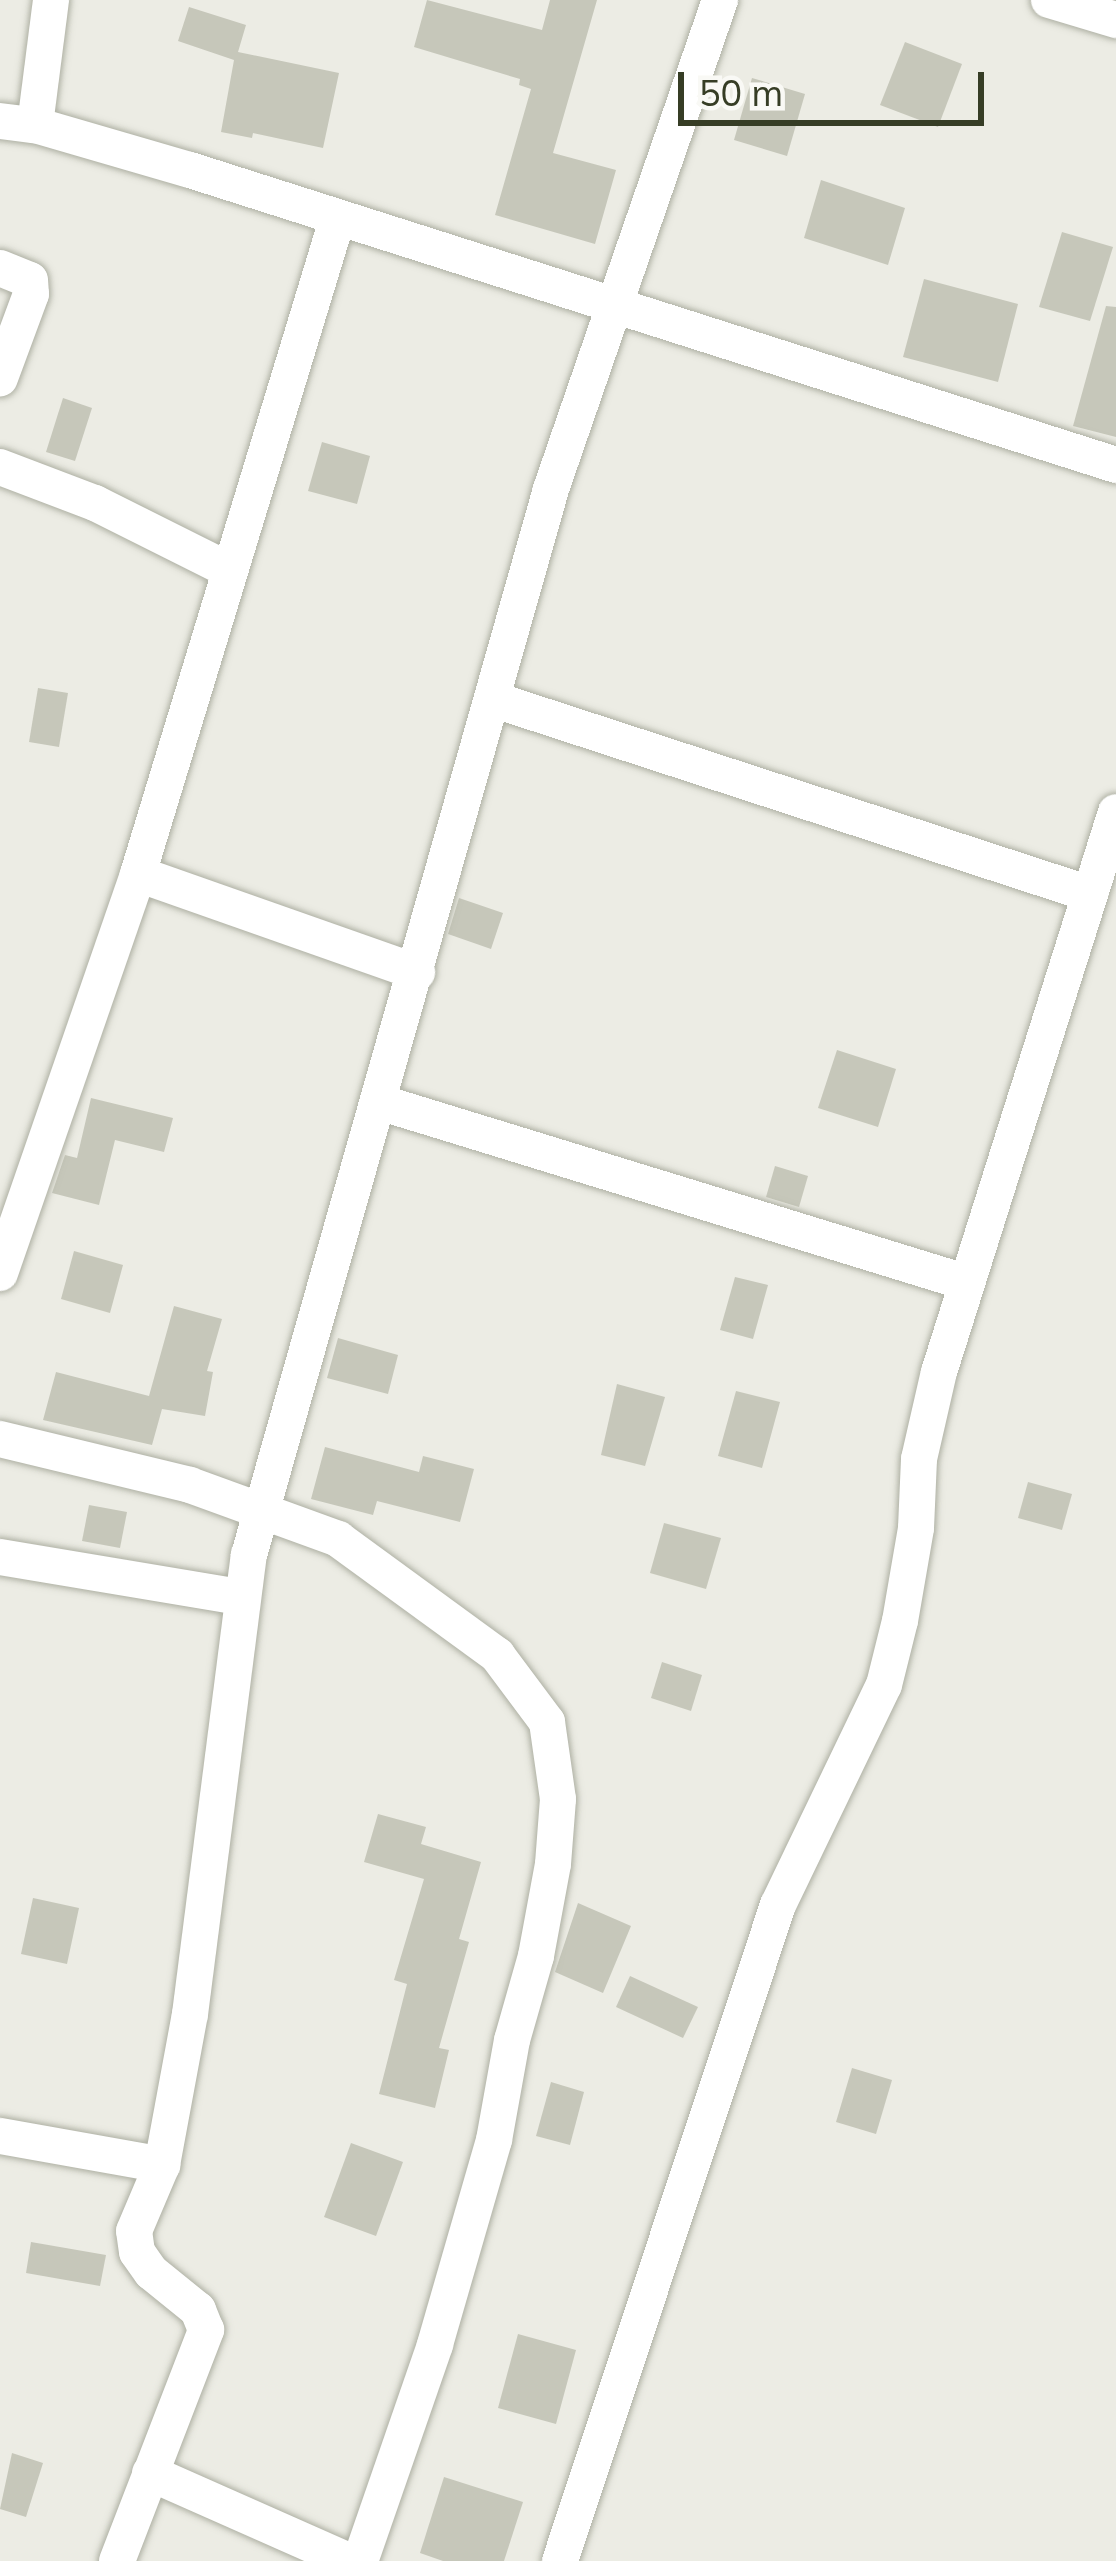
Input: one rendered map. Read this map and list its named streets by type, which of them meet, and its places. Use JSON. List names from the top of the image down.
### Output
{
  "scale_bar": "50 m"
}
